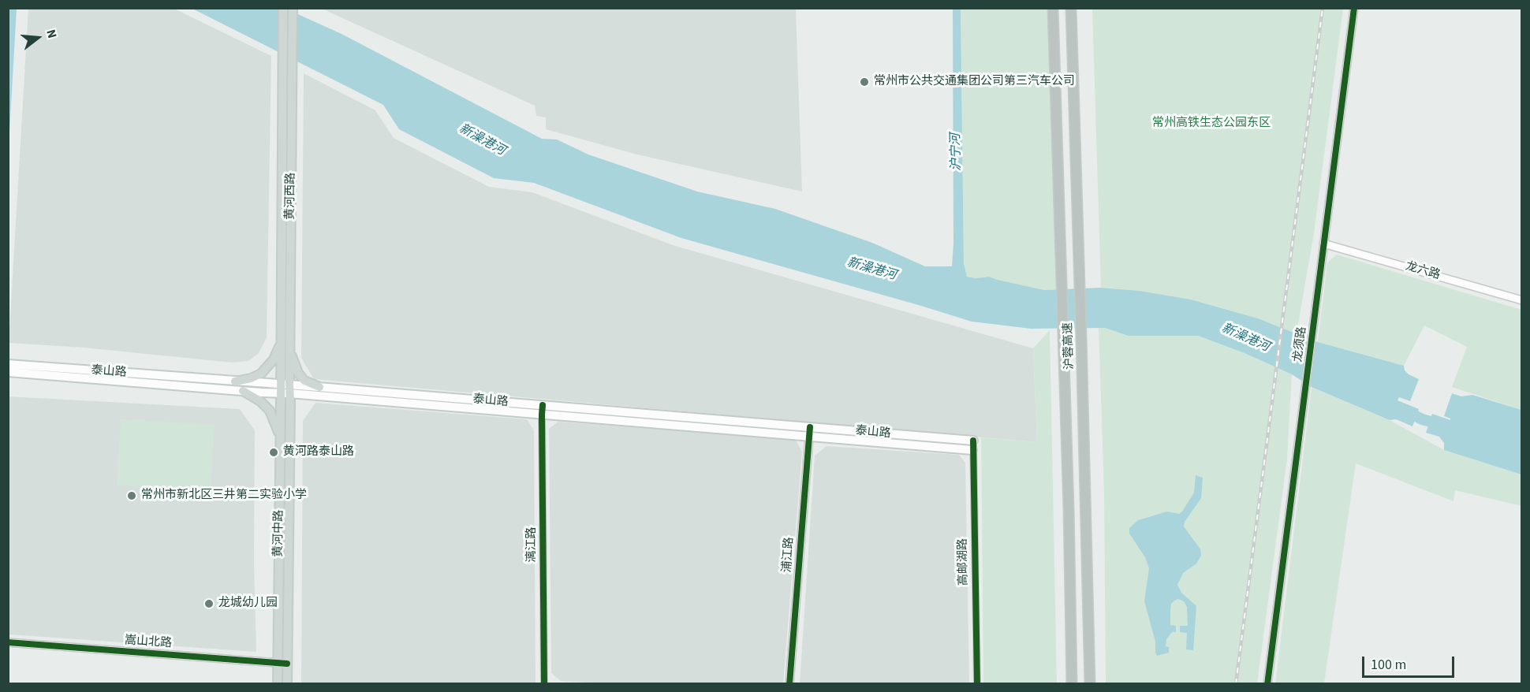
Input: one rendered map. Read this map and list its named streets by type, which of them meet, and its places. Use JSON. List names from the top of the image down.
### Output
{
  "streets": {
    "highway": ["沪蓉高速"],
    "main road": ["黄河西路", "泰山路", "黄河中路"],
    "street": [
      "龙六路",
      "龙须路",
      "漓江路",
      "浦江路",
      "高邮湖路",
      "嵩山北路"
    ]
  },
  "crossings": [
    ["黄河西路", "泰山路"],
    ["黄河西路", "黄河中路"],
    ["龙六路", "龙须路"],
    ["泰山路", "黄河中路"],
    ["泰山路", "漓江路"],
    ["泰山路", "浦江路"],
    ["泰山路", "高邮湖路"],
    ["黄河中路", "嵩山北路"]
  ],
  "water": ["新澡港河", "沪宁河"],
  "parks": ["常州高铁生态公园东区"],
  "places": [
    "常州市公共交通集团公司第三汽车公司",
    "黄河路泰山路",
    "常州市新北区三井第二实验小学",
    "龙城幼儿园"
  ],
  "scale_bar": "100 m",
  "north": "right"
}
